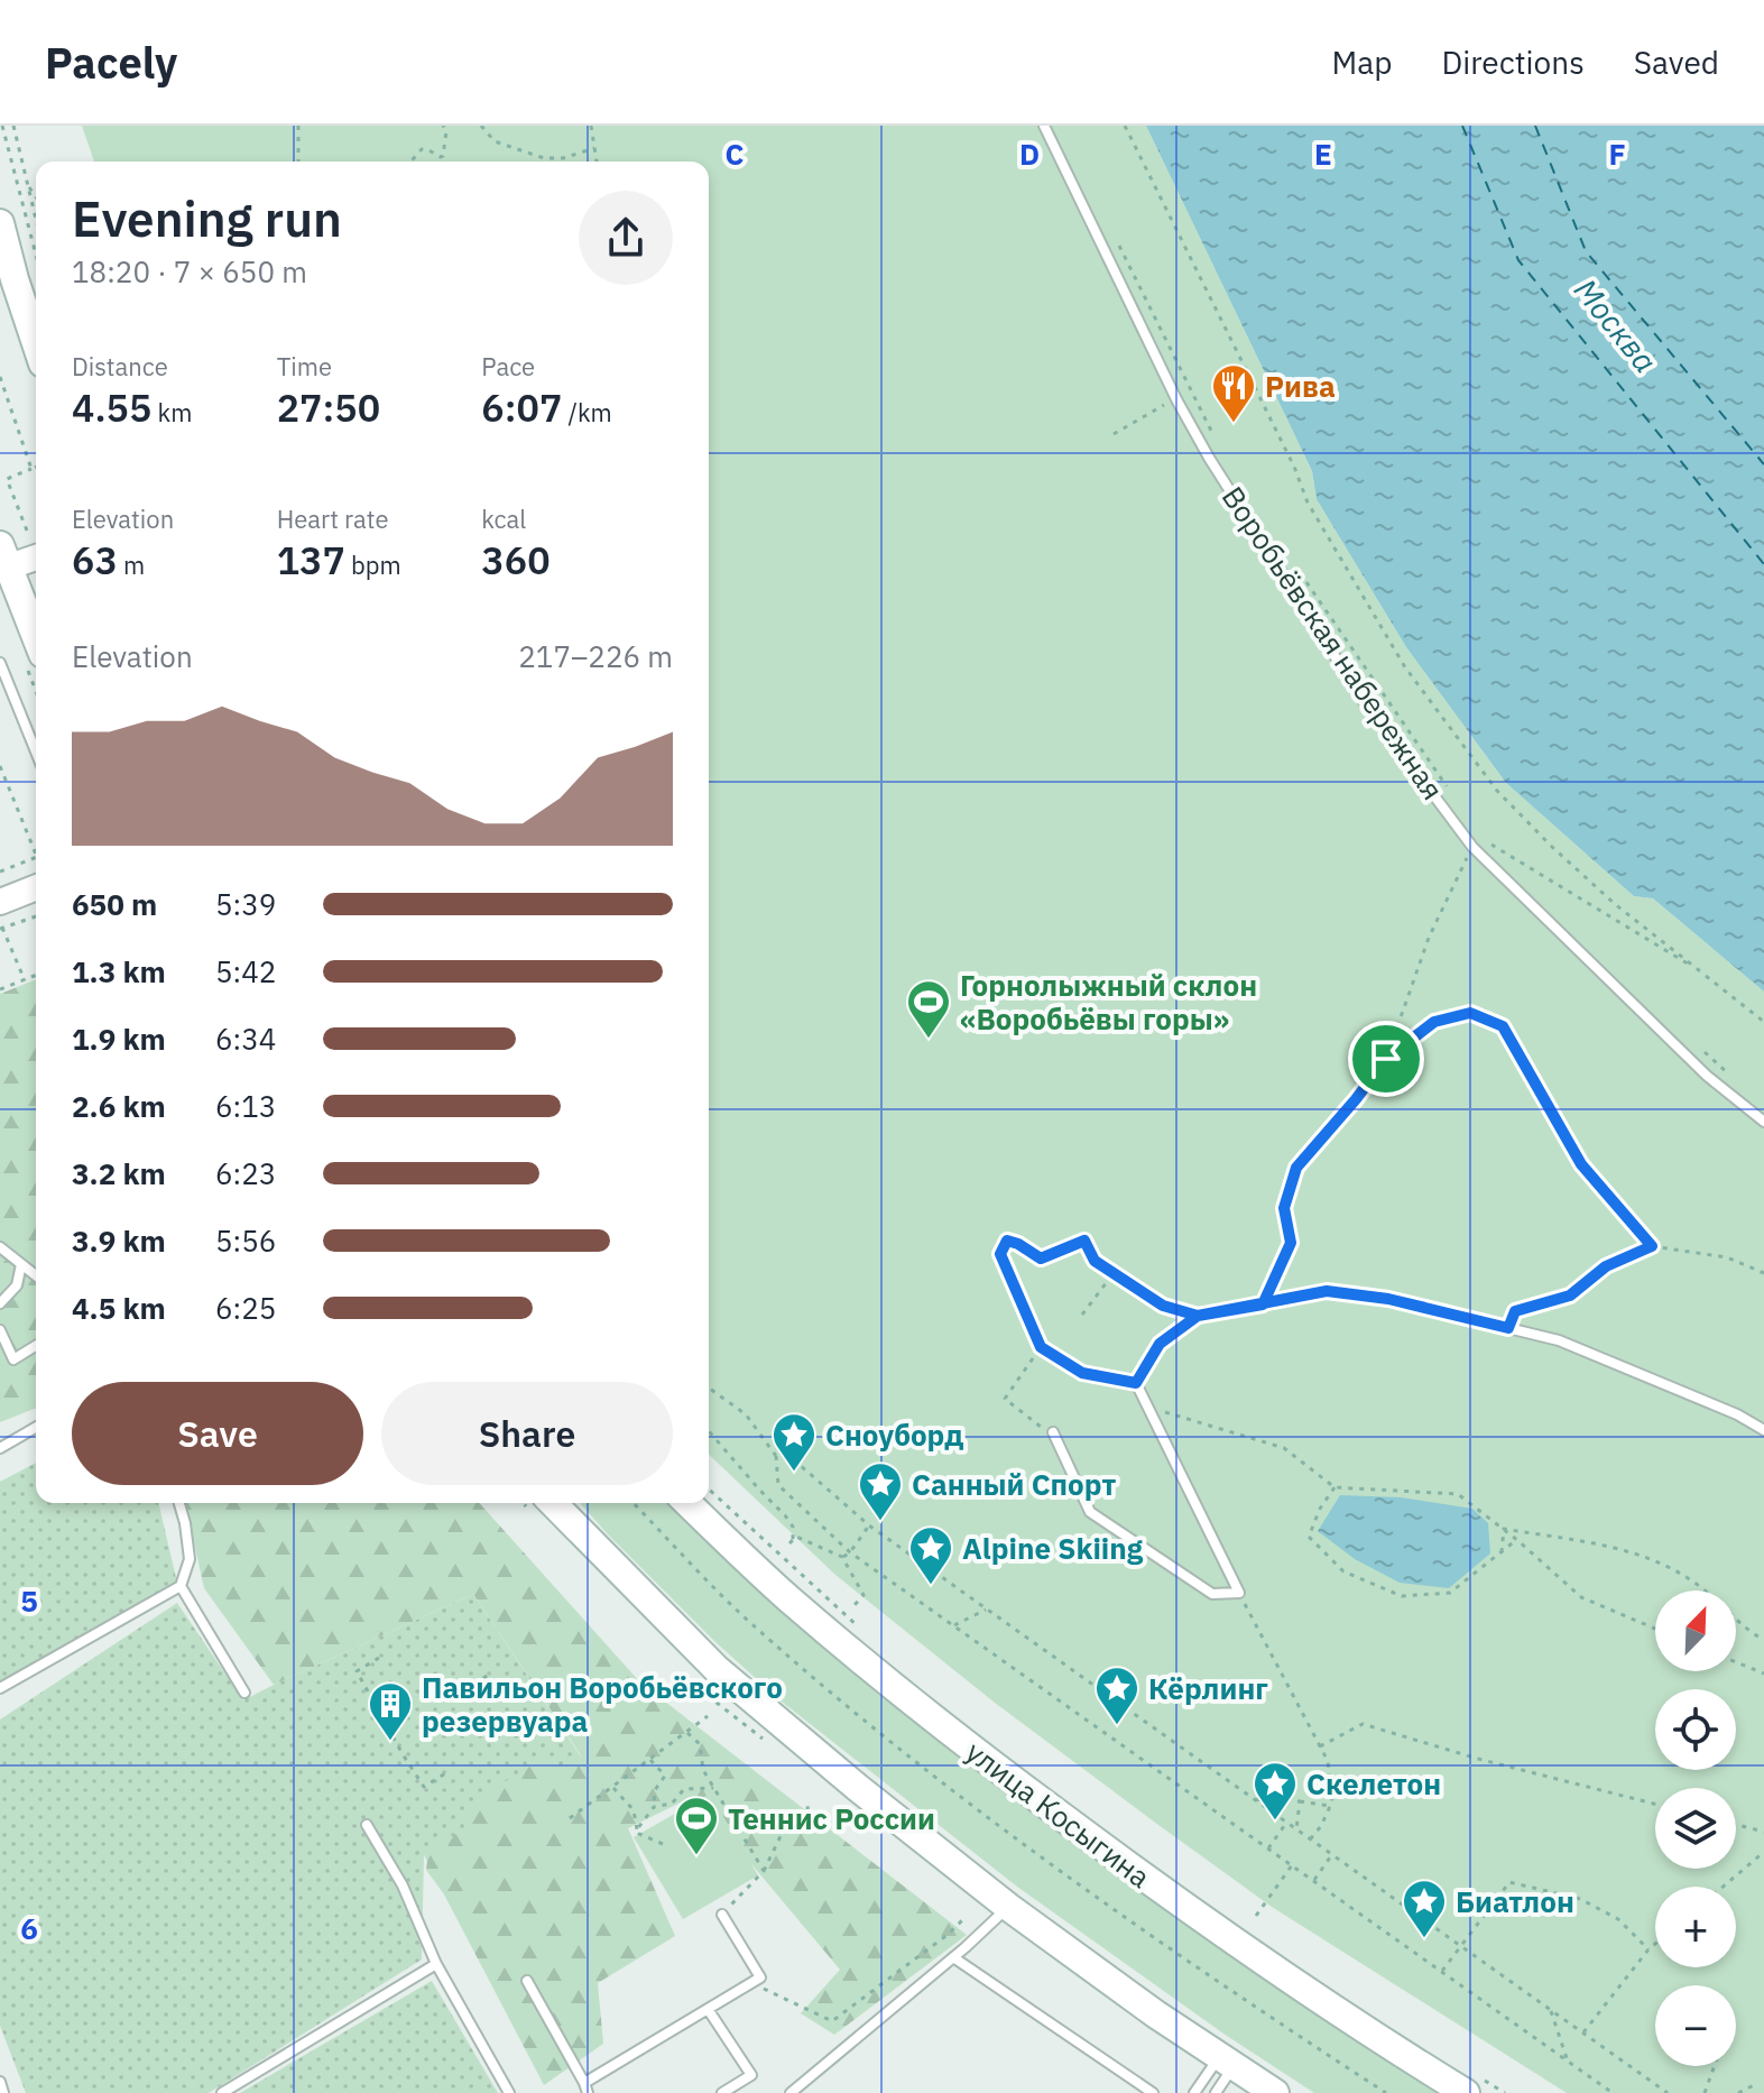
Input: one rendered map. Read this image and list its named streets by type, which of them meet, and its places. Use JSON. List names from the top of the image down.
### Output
{
  "streets": {
    "main road": ["улица Косыгина"],
    "lane": ["Воробьёвская набережная"]
  },
  "water": ["Москва"],
  "places": {
    "restaurant": ["Рива"],
    "sports": ["Горнолыжный склон «Воробьёвы горы»", "Теннис России"],
    "place": [
      "Сноуборд",
      "Санный Спорт",
      "Alpine Skiing",
      "Кёрлинг",
      "Скелетон",
      "Биатлон"
    ],
    "building": ["Павильон Воробьёвского резервуара"]
  },
  "north": "top right",
  "page": {
    "header": "Pacely",
    "nav": ["Map", "Directions", "Saved"],
    "heading": ["Evening run", "18:20 · 7 × 650 m"],
    "stats": [
      ["Distance", "4.55 km"],
      ["Time", "27:50"],
      ["Pace", "6:07 /km"],
      ["Elevation", "63 m"],
      ["Heart rate", "137 bpm"],
      ["kcal", "360"]
    ],
    "chart": ["Elevation", "217–226 m"],
    "list": [
      {
        "name": "650 m",
        "note": "5:39"
      },
      {
        "name": "1.3 km",
        "note": "5:42"
      },
      {
        "name": "1.9 km",
        "note": "6:34"
      },
      {
        "name": "2.6 km",
        "note": "6:13"
      },
      {
        "name": "3.2 km",
        "note": "6:23"
      },
      {
        "name": "3.9 km",
        "note": "5:56"
      },
      {
        "name": "4.5 km",
        "note": "6:25"
      }
    ],
    "buttons": ["Save", "Share"],
    "map_buttons": ["+", "−"]
  },
  "grid": {
    "columns": [
      "C",
      "D",
      "E",
      "F"
    ],
    "rows": ["5", "6"]
  }
}
